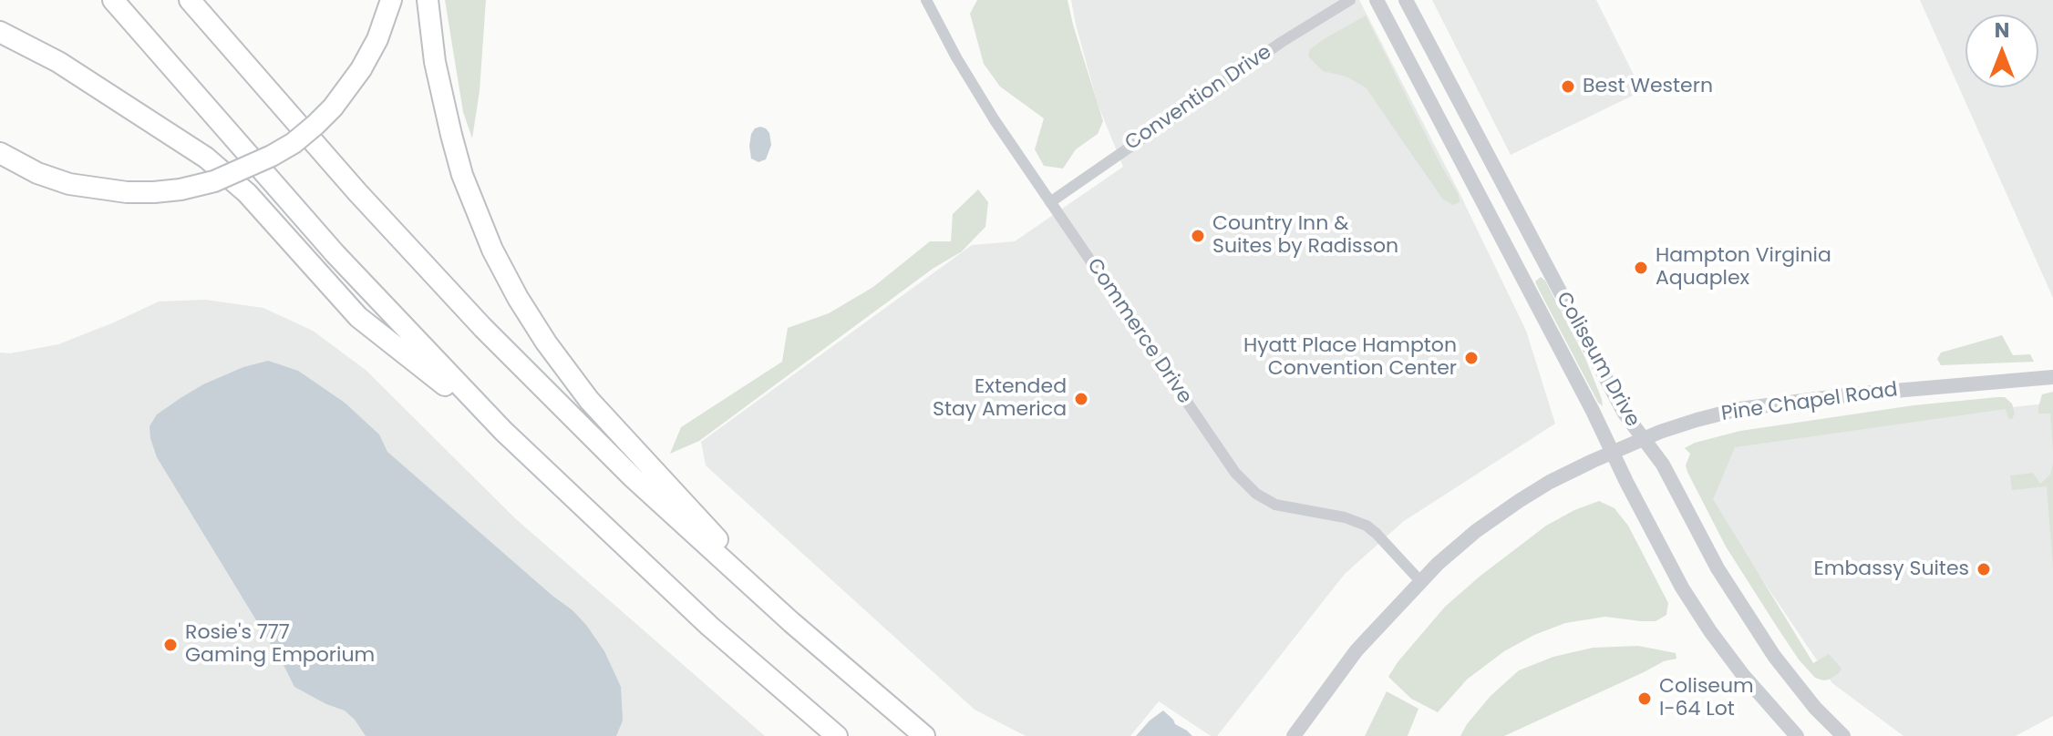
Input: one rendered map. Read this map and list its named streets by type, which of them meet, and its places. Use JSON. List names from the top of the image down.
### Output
{
  "streets": {
    "street": [
      "Convention Drive",
      "Commerce Drive",
      "Coliseum Drive",
      "Pine Chapel Road"
    ]
  },
  "crossings": [
    ["Convention Drive", "Commerce Drive"],
    ["Commerce Drive", "Pine Chapel Road"],
    ["Coliseum Drive", "Pine Chapel Road"]
  ],
  "places": [
    "Best Western",
    "Country Inn & Suites by Radisson",
    "Hampton Virginia Aquaplex",
    "Hyatt Place Hampton Convention Center",
    "Extended Stay America",
    "Embassy Suites",
    "Rosie's 777 Gaming Emporium",
    "Coliseum I-64 Lot"
  ],
  "north": "top"
}
